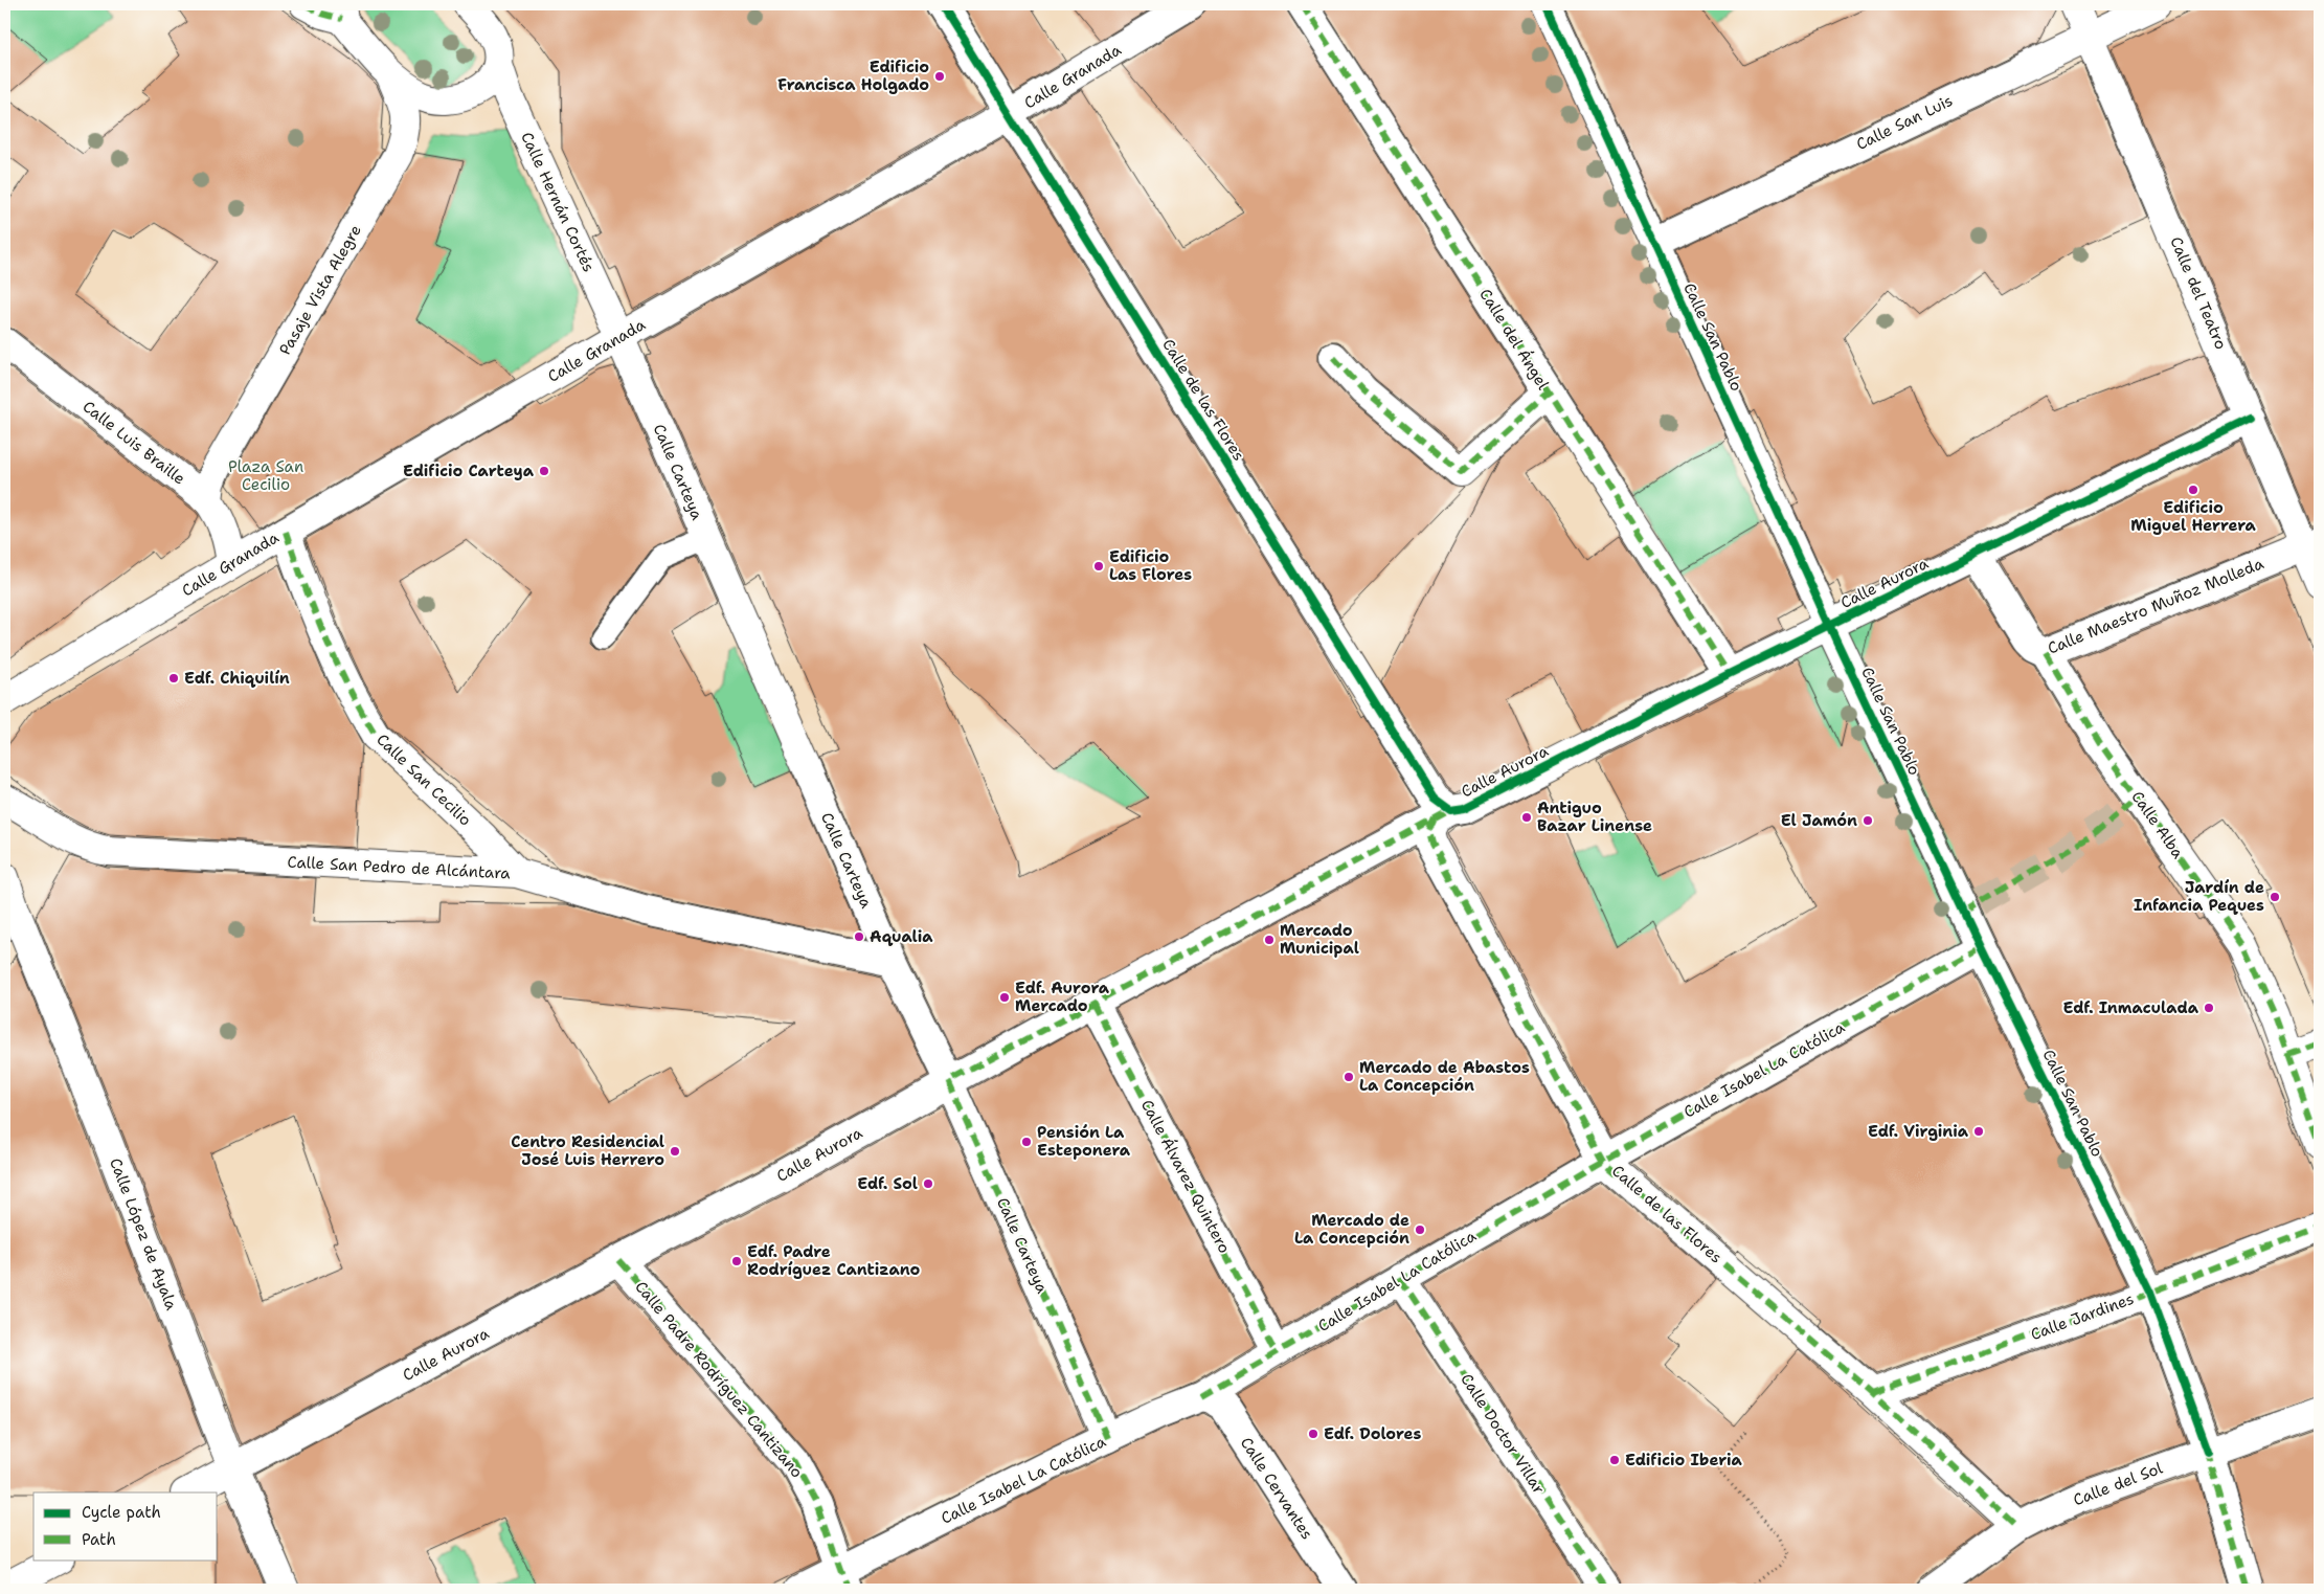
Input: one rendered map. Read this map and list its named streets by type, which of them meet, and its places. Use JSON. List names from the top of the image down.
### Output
{
  "streets": {
    "street": [
      "Calle Granada",
      "Calle San Luis",
      "Calle Hernán Cortés",
      "Pasaje Vista Alegre",
      "Calle del Teatro",
      "Calle San Pablo",
      "Calle del Ángel",
      "Calle de las Flores",
      "Calle Luis Braille",
      "Calle Carteya",
      "Calle Aurora",
      "Calle Maestro Muñoz Molleda",
      "Calle San Cecilio",
      "Calle Alba",
      "Calle San Pedro de Alcántara",
      "Calle Isabel La Católica",
      "Calle Álvarez Quintero",
      "Calle López de Ayala",
      "Calle Jardines",
      "Calle Padre Rodríguez Cantizano",
      "Calle Doctor Villar",
      "Calle del Sol",
      "Calle Cervantes"
    ]
  },
  "crossings": [
    ["Calle Granada", "Calle Hernán Cortés"],
    ["Calle Granada", "Calle de las Flores"],
    ["Calle Granada", "Calle Luis Braille"],
    ["Calle Granada", "Calle Carteya"],
    ["Calle Granada", "Calle San Cecilio"],
    ["Calle San Luis", "Calle del Teatro"],
    ["Calle San Luis", "Calle San Pablo"],
    ["Calle Hernán Cortés", "Calle Carteya"],
    ["Pasaje Vista Alegre", "Calle Luis Braille"],
    ["Calle del Teatro", "Calle Aurora"],
    ["Calle del Teatro", "Calle Maestro Muñoz Molleda"],
    ["Calle San Pablo", "Calle Aurora"],
    ["Calle San Pablo", "Calle Isabel La Católica"],
    ["Calle San Pablo", "Calle Jardines"],
    ["Calle San Pablo", "Calle del Sol"],
    ["Calle del Ángel", "Calle Aurora"],
    ["Calle de las Flores", "Calle Aurora"],
    ["Calle de las Flores", "Calle Isabel La Católica"],
    ["Calle de las Flores", "Calle Jardines"],
    ["Calle de las Flores", "Calle del Sol"],
    ["Calle Carteya", "Calle Aurora"],
    ["Calle Carteya", "Calle San Pedro de Alcántara"],
    ["Calle Carteya", "Calle Isabel La Católica"],
    ["Calle Aurora", "Calle Maestro Muñoz Molleda"],
    ["Calle Aurora", "Calle Álvarez Quintero"],
    ["Calle Aurora", "Calle López de Ayala"],
    ["Calle Aurora", "Calle Padre Rodríguez Cantizano"],
    ["Calle Maestro Muñoz Molleda", "Calle Alba"],
    ["Calle San Cecilio", "Calle San Pedro de Alcántara"],
    ["Calle Isabel La Católica", "Calle Álvarez Quintero"],
    ["Calle Isabel La Católica", "Calle Padre Rodríguez Cantizano"],
    ["Calle Isabel La Católica", "Calle Doctor Villar"],
    ["Calle Isabel La Católica", "Calle Cervantes"]
  ],
  "parks": ["Plaza San Cecilio"],
  "places": [
    "Edificio Francisca Holgado",
    "Edificio Carteya",
    "Edificio Miguel Herrera",
    "Edificio Las Flores",
    "Edf. Chiquilín",
    "Antiguo Bazar Linense",
    "El Jamón",
    "Jardín de Infancia Peques",
    "Aqualia",
    "Mercado Municipal",
    "Edf. Aurora Mercado",
    "Edf. Inmaculada",
    "Mercado de Abastos La Concepción",
    "Edf. Virginia",
    "Pensión La Esteponera",
    "Centro Residencial José Luis Herrero",
    "Edf. Sol",
    "Mercado de La Concepción",
    "Edf. Padre Rodríguez Cantizano",
    "Edf. Dolores",
    "Edificio Iberia"
  ],
  "legend": ["Cycle path", "Path"]
}
